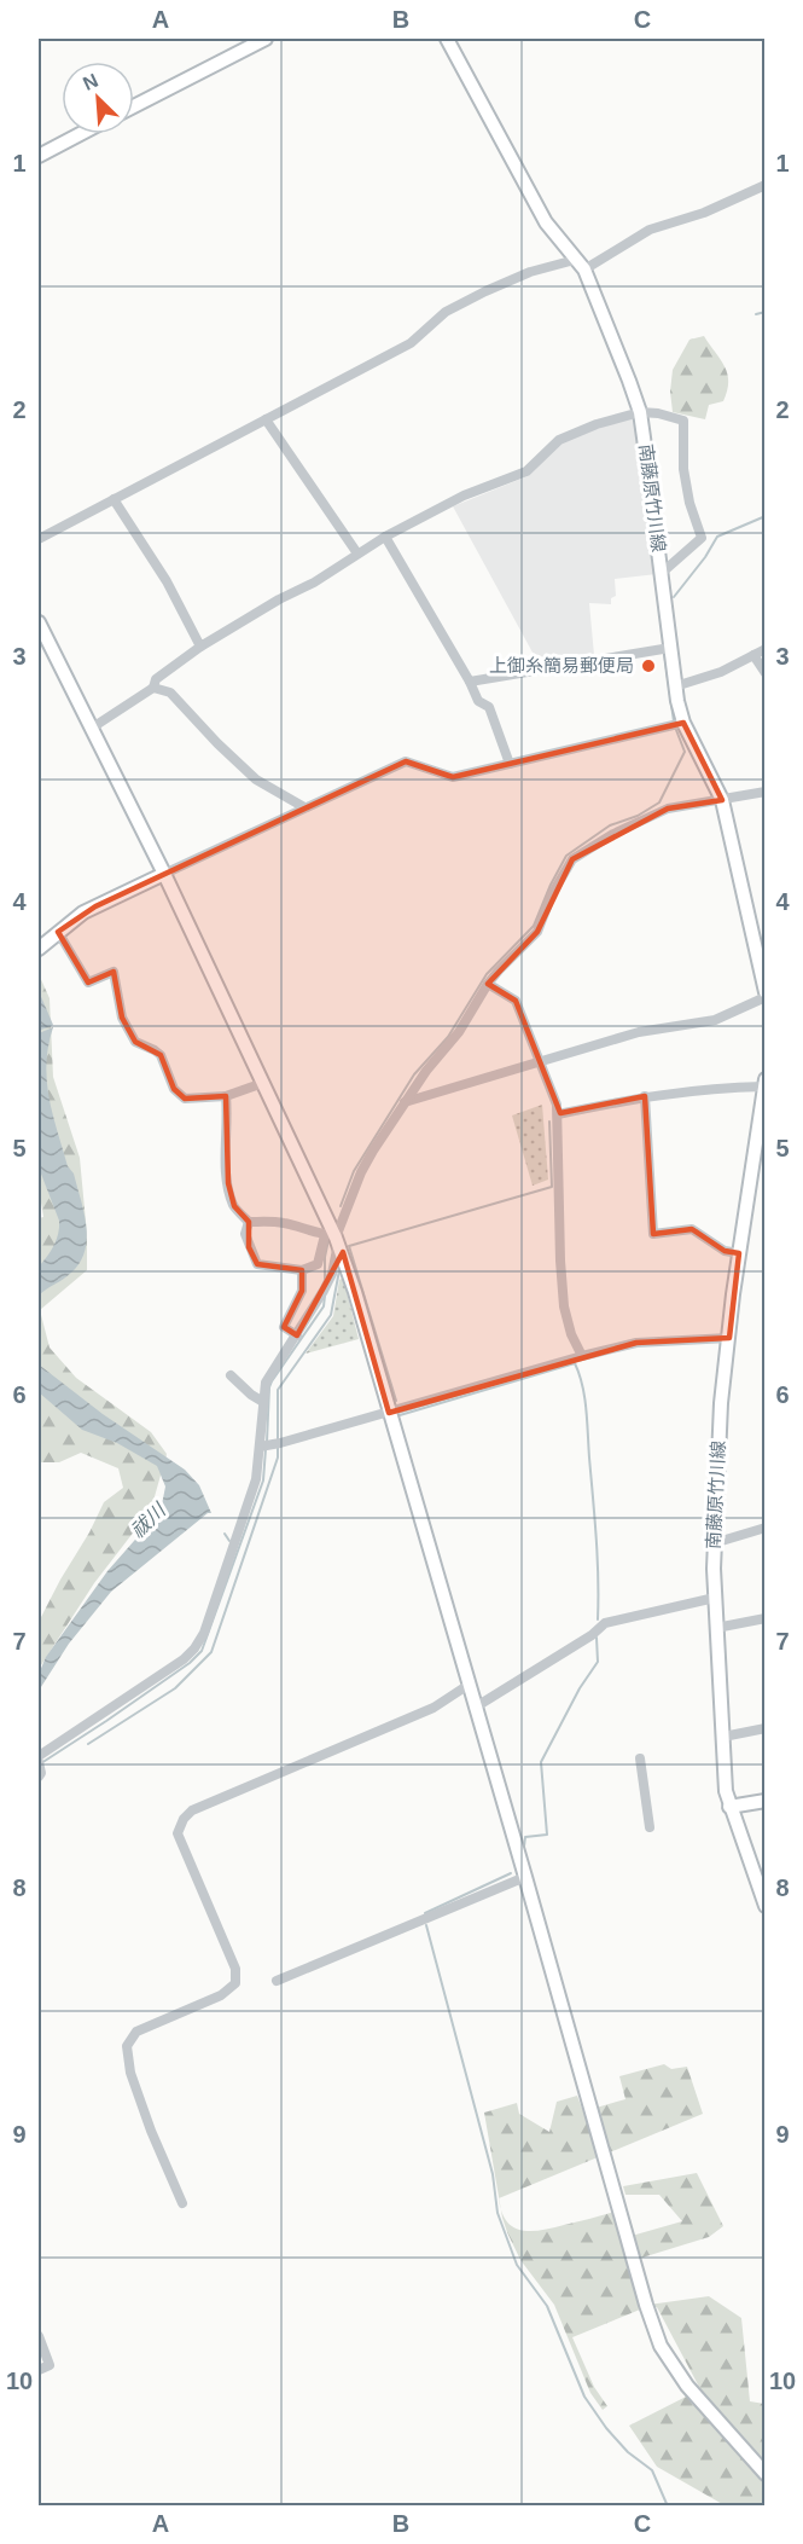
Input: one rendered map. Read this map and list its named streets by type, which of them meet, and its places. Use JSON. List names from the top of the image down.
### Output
{
  "streets": {
    "street": ["南藤原竹川線"]
  },
  "water": ["祓川"],
  "places": ["上御糸簡易郵便局"],
  "north": "top left",
  "grid": {
    "columns": ["A", "B", "C"],
    "rows": [
      "1",
      "2",
      "3",
      "4",
      "5",
      "6",
      "7",
      "8",
      "9",
      "10"
    ]
  }
}
